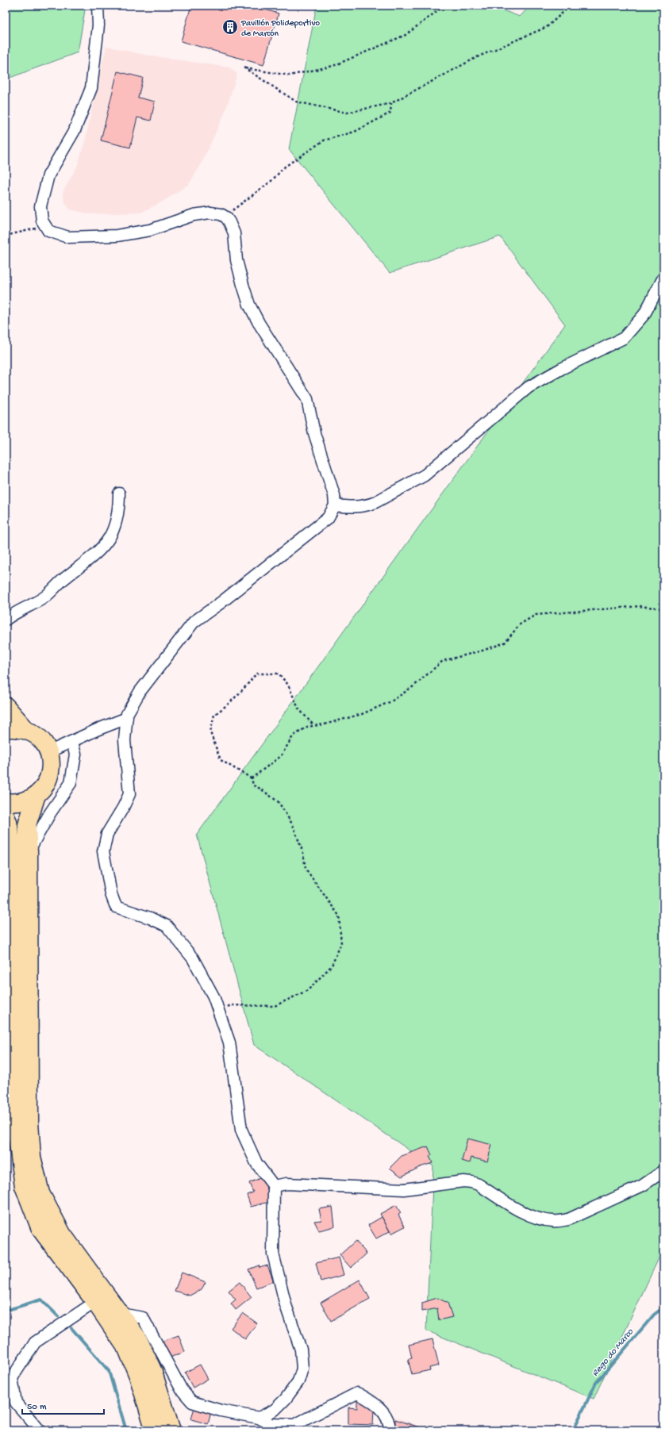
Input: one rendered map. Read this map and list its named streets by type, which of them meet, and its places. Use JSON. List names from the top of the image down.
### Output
{
  "water": ["Rego do Marco"],
  "places": {
    "building": ["Pavillón Polideportivo de Marcón"]
  },
  "scale_bar": "50 m"
}
